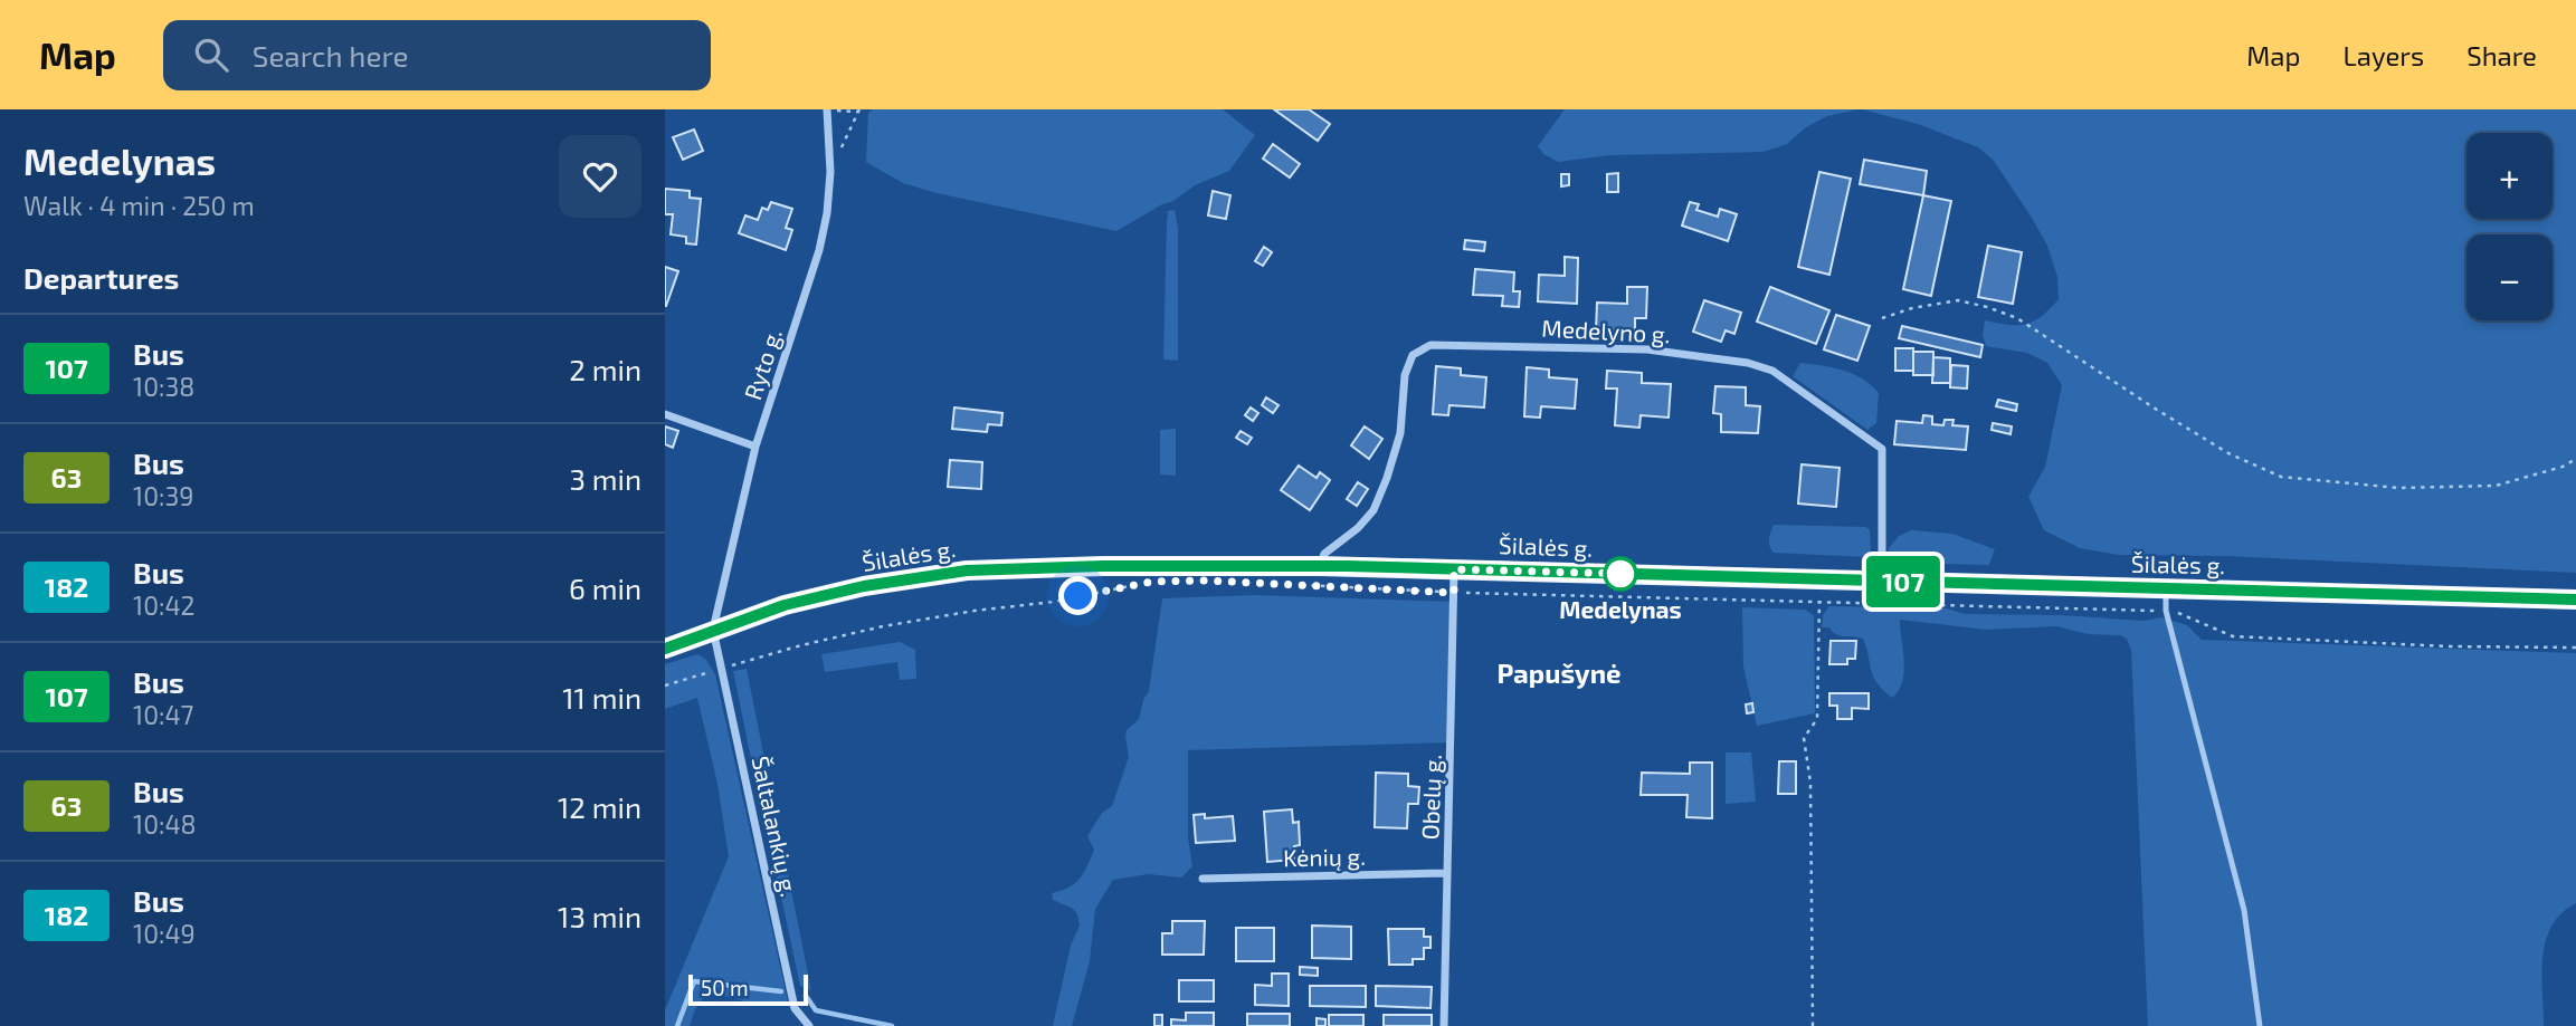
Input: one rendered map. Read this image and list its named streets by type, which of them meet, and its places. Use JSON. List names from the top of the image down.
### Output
{
  "streets": {
    "main road": ["Šilalės g."],
    "street": [
      "Medelyno g.",
      "Ryto g.",
      "Obelų g.",
      "Šaltalankių g.",
      "Kėnių g."
    ]
  },
  "crossings": [
    ["Medelyno g.", "Šilalės g."],
    ["Ryto g.", "Šilalės g."],
    ["Ryto g.", "Šaltalankių g."],
    ["Šilalės g.", "Obelų g."],
    ["Šilalės g.", "Šaltalankių g."],
    ["Obelų g.", "Kėnių g."]
  ],
  "districts": ["Papušynė"],
  "places": ["Medelynas"],
  "lines": ["bus line 107"],
  "scale_bar": "50 m",
  "page": {
    "header": "Map",
    "search": "Search here",
    "nav": ["Map", "Layers", "Share"],
    "heading": [
      ["Medelynas", "Walk · 4 min · 250 m"],
      "Departures"
    ],
    "on_map": "107",
    "map_buttons": ["+", "−"],
    "list": [
      {
        "mark": "107",
        "name": "Bus",
        "note": "10:38",
        "value": "2 min"
      },
      {
        "mark": "63",
        "name": "Bus",
        "note": "10:39",
        "value": "3 min"
      },
      {
        "mark": "182",
        "name": "Bus",
        "note": "10:42",
        "value": "6 min"
      },
      {
        "mark": "107",
        "name": "Bus",
        "note": "10:47",
        "value": "11 min"
      },
      {
        "mark": "63",
        "name": "Bus",
        "note": "10:48",
        "value": "12 min"
      },
      {
        "mark": "182",
        "name": "Bus",
        "note": "10:49",
        "value": "13 min"
      }
    ],
    "scale": "50 m"
  }
}
